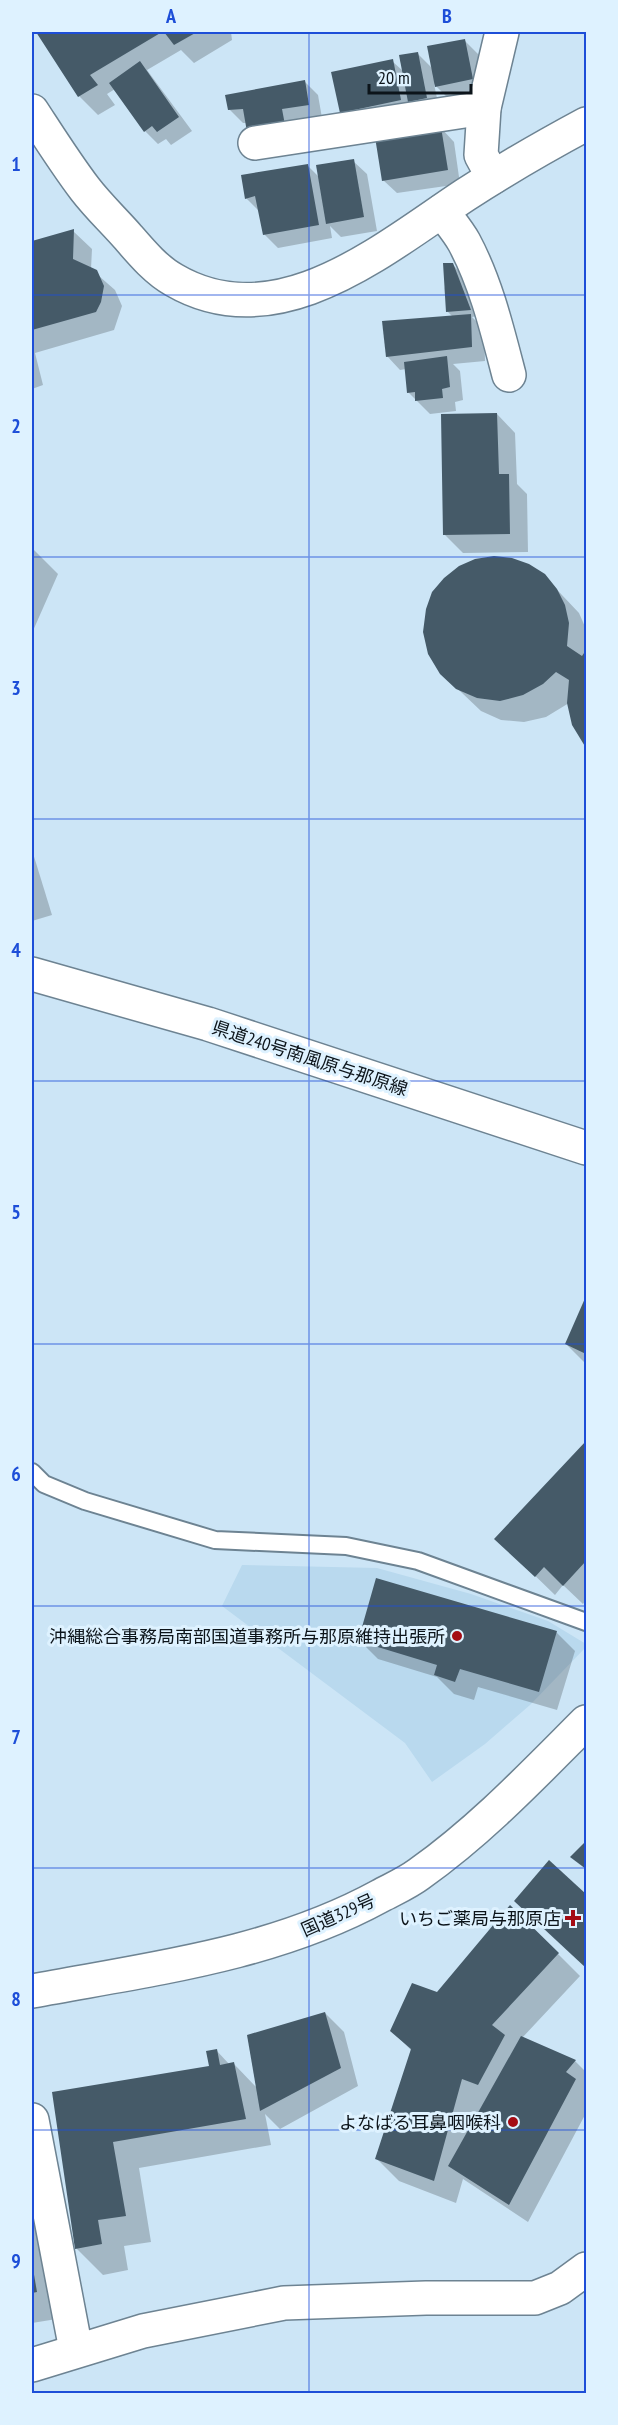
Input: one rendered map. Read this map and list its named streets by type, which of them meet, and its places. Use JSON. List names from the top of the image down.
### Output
{
  "streets": {
    "main road": ["県道240号南風原与那原線", "国道329号"]
  },
  "places": {
    "other": ["沖縄総合事務局南部国道事務所与那原維持出張所", "よなばる耳鼻咽喉科"],
    "health": ["いちご薬局与那原店"]
  },
  "scale_bar": "20 m",
  "grid": {
    "columns": ["A", "B"],
    "rows": [
      "1",
      "2",
      "3",
      "4",
      "5",
      "6",
      "7",
      "8",
      "9"
    ]
  }
}
